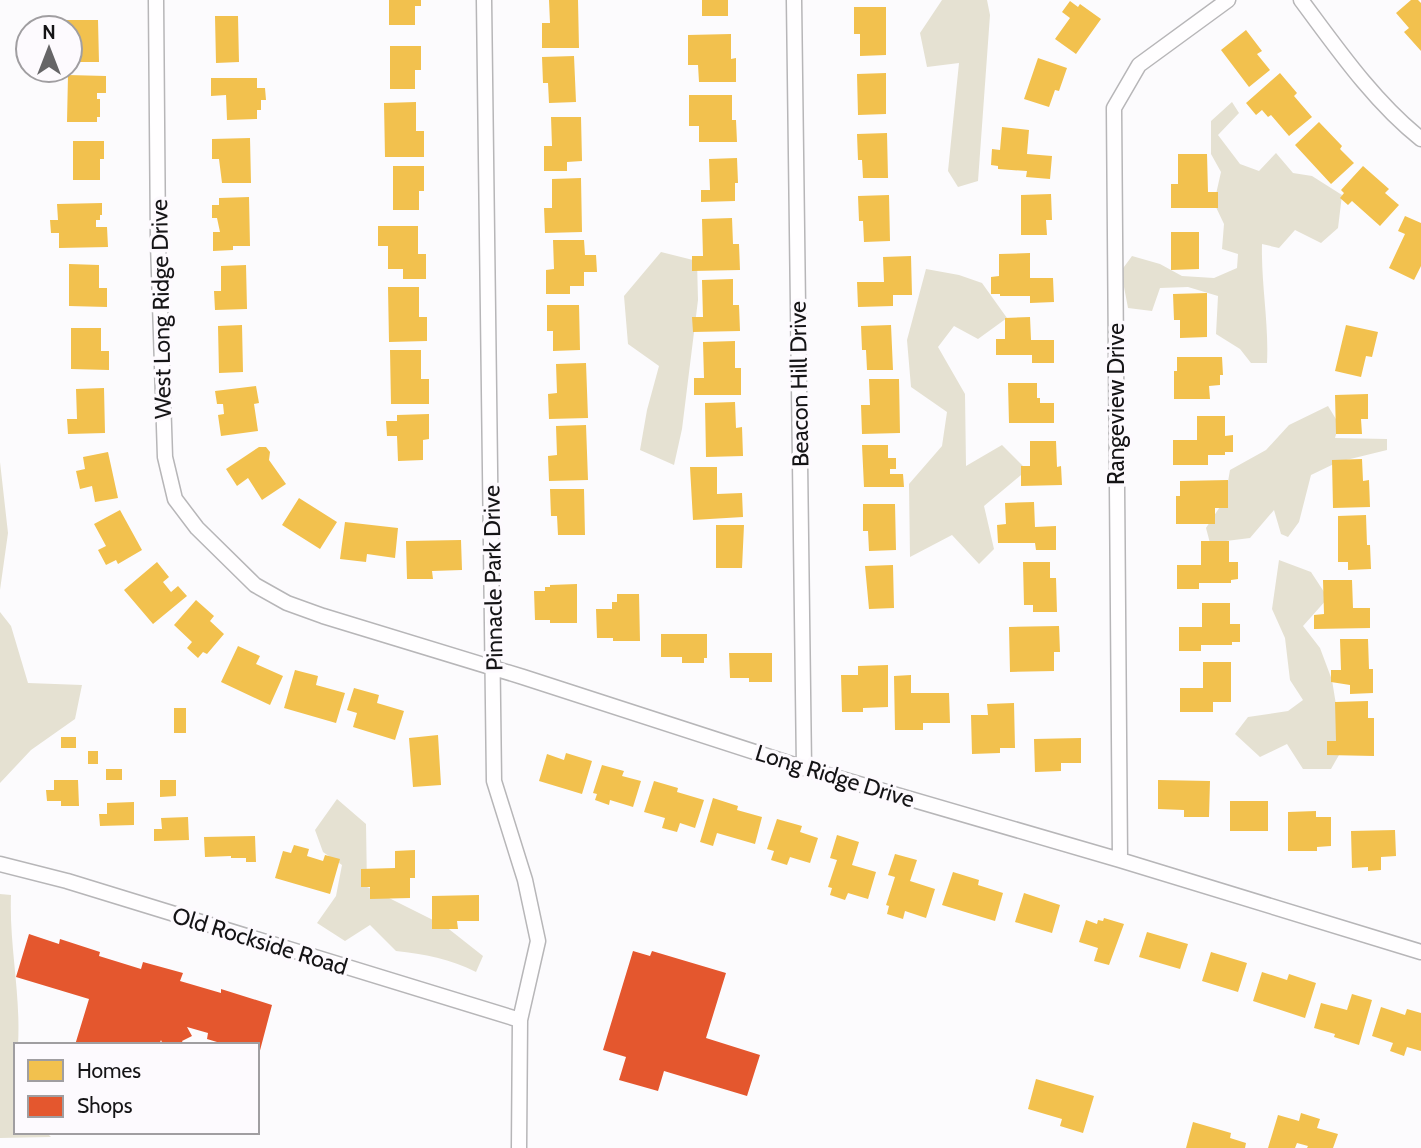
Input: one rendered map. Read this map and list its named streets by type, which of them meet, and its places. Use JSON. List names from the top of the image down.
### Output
{
  "streets": {
    "street": [
      "West Long Ridge Drive",
      "Beacon Hill Drive",
      "Rangeview Drive",
      "Pinnacle Park Drive",
      "Long Ridge Drive",
      "Old Rockside Road"
    ]
  },
  "crossings": [
    ["West Long Ridge Drive", "Long Ridge Drive"],
    ["Beacon Hill Drive", "Long Ridge Drive"],
    ["Rangeview Drive", "Long Ridge Drive"],
    ["Pinnacle Park Drive", "Long Ridge Drive"],
    ["Pinnacle Park Drive", "Old Rockside Road"]
  ],
  "legend": ["Homes", "Shops"],
  "north": "top"
}
